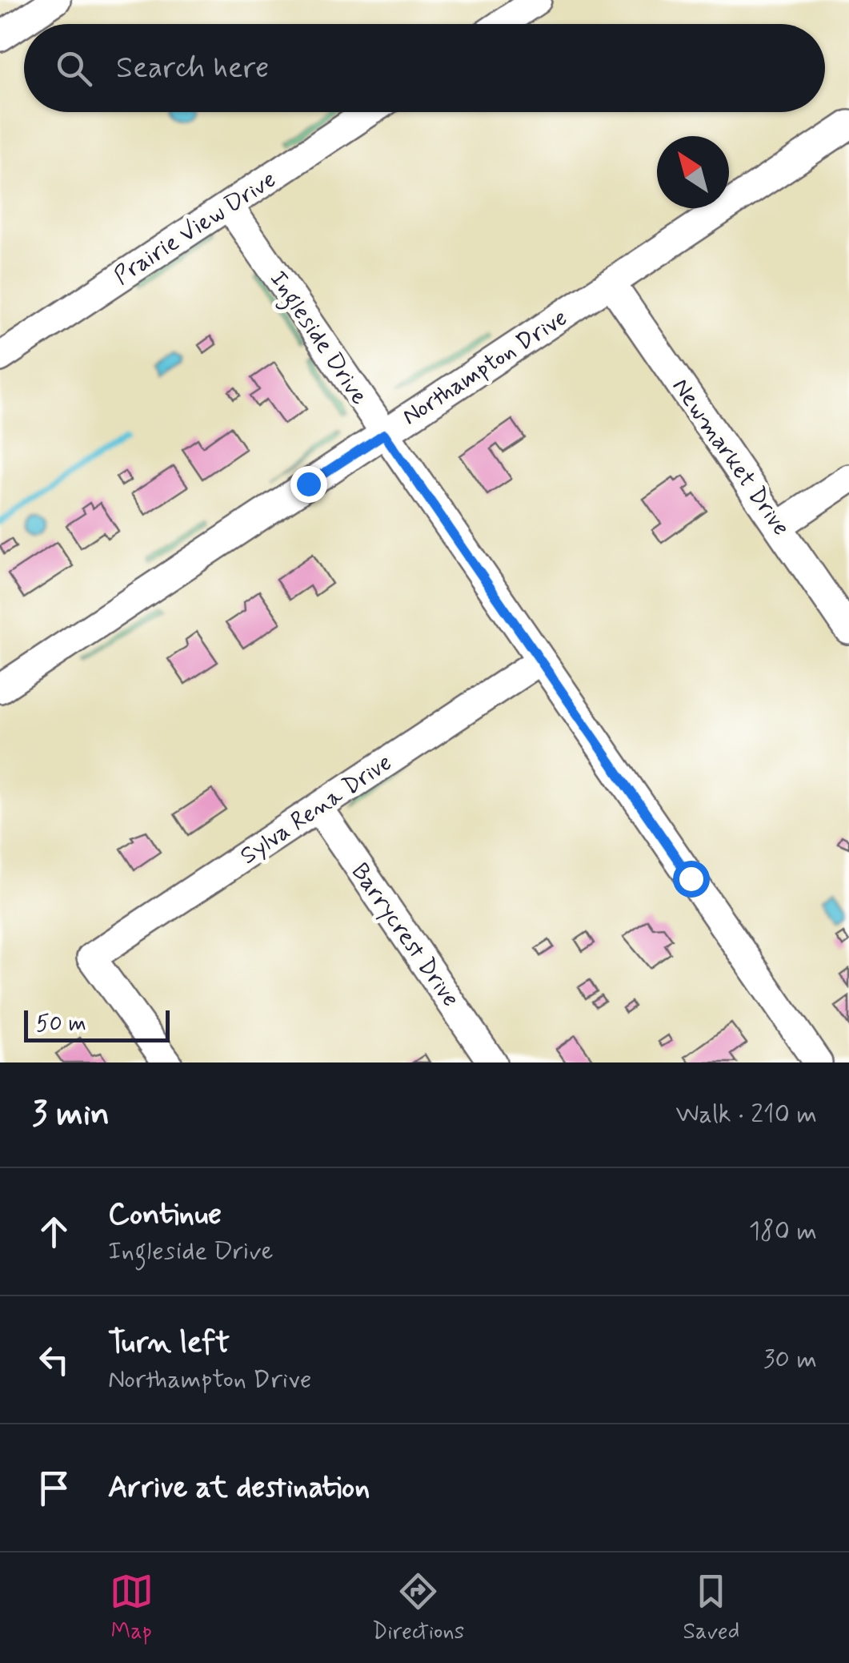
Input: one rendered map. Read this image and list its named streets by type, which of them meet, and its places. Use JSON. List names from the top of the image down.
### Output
{
  "streets": {
    "street": [
      "Prairie View Drive",
      "Ingleside Drive",
      "Northampton Drive",
      "Newmarket Drive",
      "Sylva Rena Drive",
      "Barrycrest Drive"
    ]
  },
  "crossings": [
    ["Prairie View Drive", "Ingleside Drive"],
    ["Ingleside Drive", "Northampton Drive"],
    ["Ingleside Drive", "Sylva Rena Drive"],
    ["Northampton Drive", "Newmarket Drive"],
    ["Sylva Rena Drive", "Barrycrest Drive"]
  ],
  "scale_bar": "50 m",
  "north": "top left",
  "page": {
    "search": "Search here",
    "scale": "50 m",
    "heading": ["3 min", "Walk · 210 m"],
    "list": [
      ["Continue", "Ingleside Drive", "180 m"],
      ["Turn left", "Northampton Drive", "30 m"],
      "Arrive at destination"
    ],
    "nav": ["Map", "Directions", "Saved"]
  }
}
